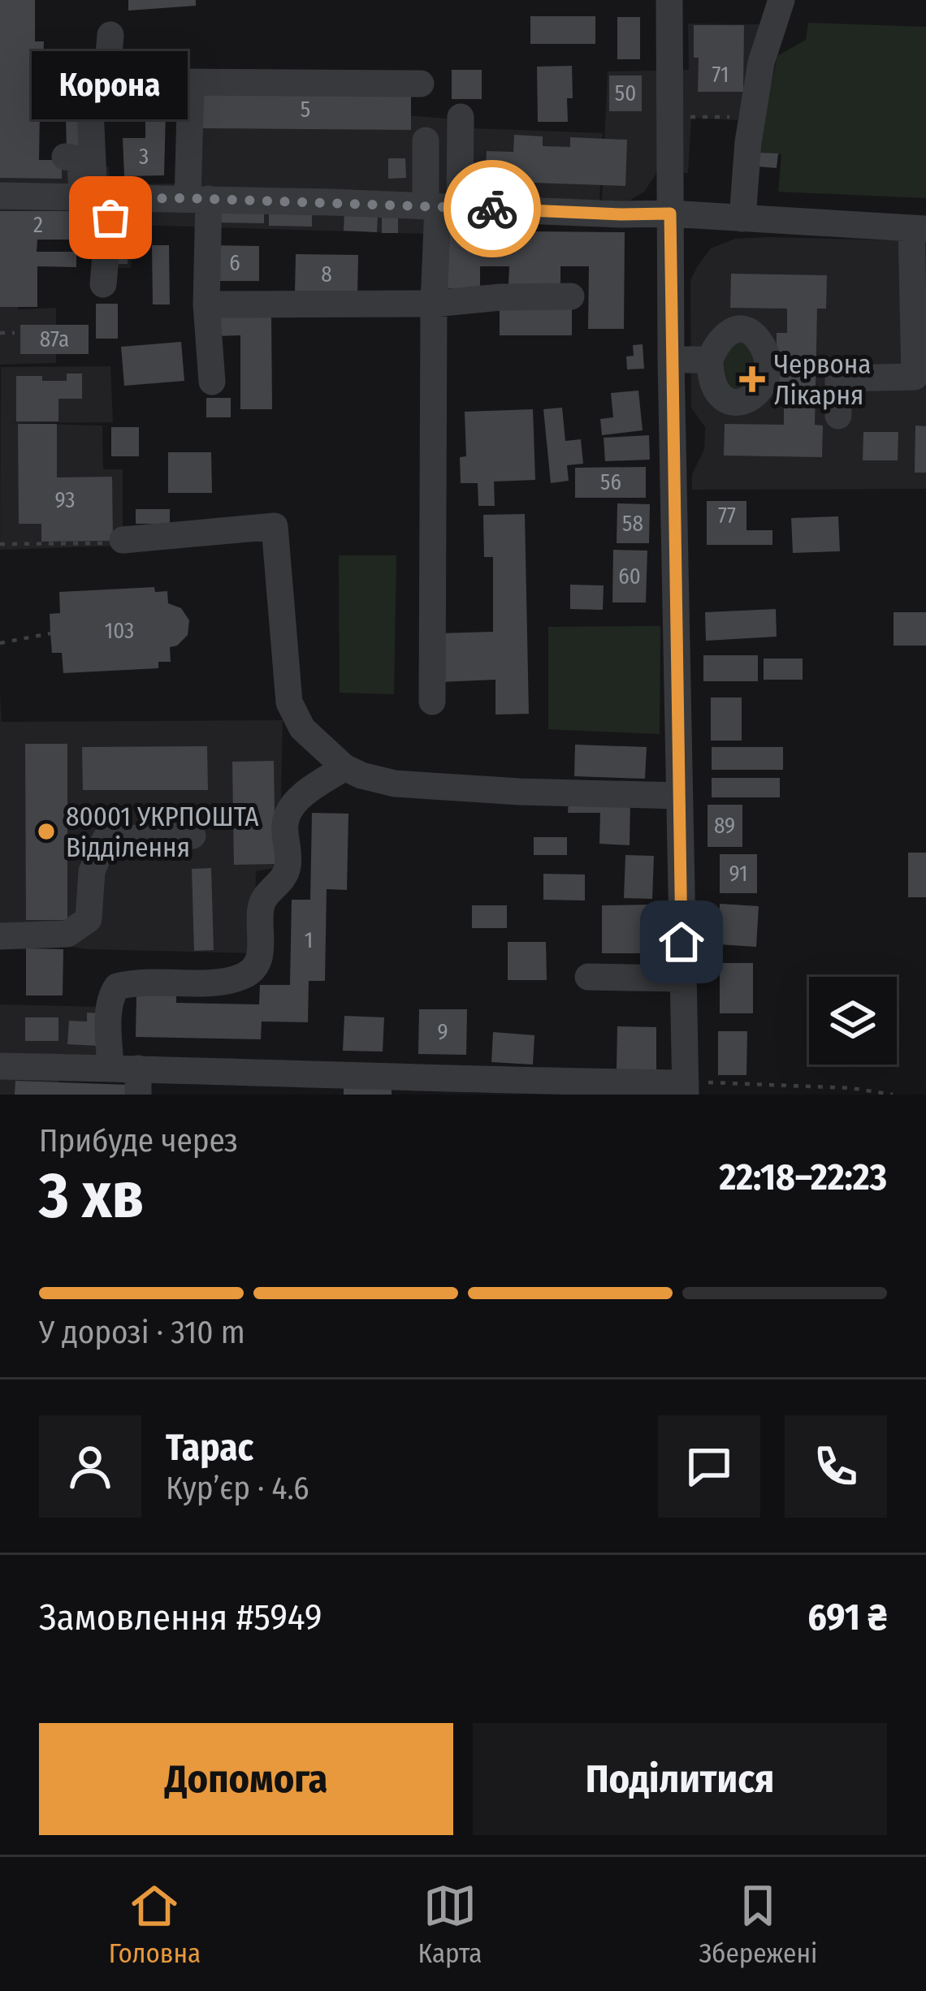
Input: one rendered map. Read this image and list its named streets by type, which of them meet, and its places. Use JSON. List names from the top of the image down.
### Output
{
  "places": {
    "other": ["Корона", "80001 УКРПОШТА Відділення"],
    "health": ["Червона Лікарня"]
  },
  "house_numbers": [
    "71",
    "50",
    "5",
    "3",
    "2",
    "6",
    "8",
    "87а",
    "56",
    "93",
    "77",
    "58",
    "60",
    "103",
    "89",
    "91",
    "1",
    "9"
  ],
  "page": {
    "bubble": "Корона",
    "heading": ["3 хв", "Прибуде через", "22:18–22:23"],
    "panel": [
      "Тарас",
      "Кур’єр · 4.6",
      "Замовлення #5949",
      "691 ₴"
    ],
    "bar": "У дорозі · 310 m",
    "buttons": ["Допомога", "Поділитися"],
    "tabs": ["Головна", "Карта", "Збережені"]
  }
}
